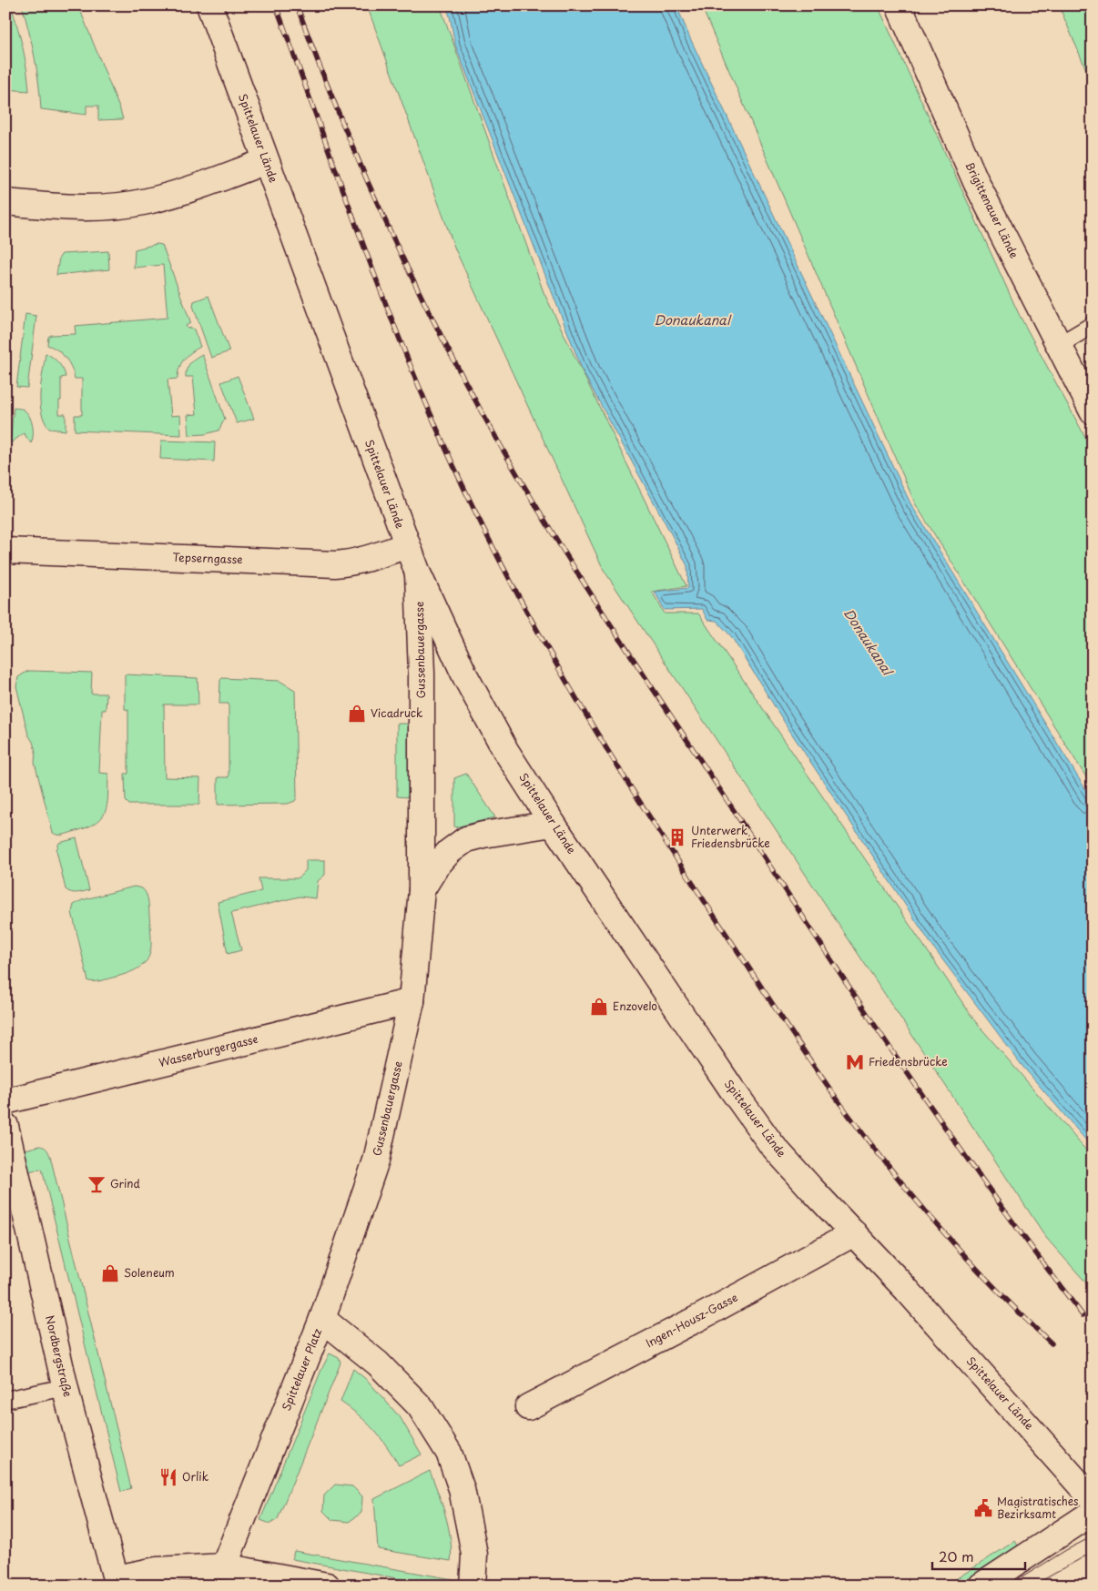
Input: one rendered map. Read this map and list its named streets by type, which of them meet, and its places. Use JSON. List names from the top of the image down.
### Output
{
  "streets": {
    "street": [
      "Spittelauer Lände",
      "Brigittenauer Lände",
      "Tepserngasse",
      "Gussenbauergasse",
      "Wasserburgergasse",
      "Ingen-Housz-Gasse",
      "Nordbergstraße",
      "Spittelauer Platz"
    ]
  },
  "crossings": [
    ["Spittelauer Lände", "Tepserngasse"],
    ["Spittelauer Lände", "Gussenbauergasse"],
    ["Spittelauer Lände", "Ingen-Housz-Gasse"],
    ["Gussenbauergasse", "Wasserburgergasse"],
    ["Gussenbauergasse", "Spittelauer Platz"]
  ],
  "water": ["Donaukanal"],
  "places": {
    "shop": ["Vicadruck", "Enzovelo", "Soleneum"],
    "building": ["Unterwerk Friedensbrücke"],
    "metro station": ["Friedensbrücke"],
    "bar": ["Grind"],
    "restaurant": ["Orlik"],
    "public building": ["Magistratisches Bezirksamt"]
  },
  "scale_bar": "20 m"
}
